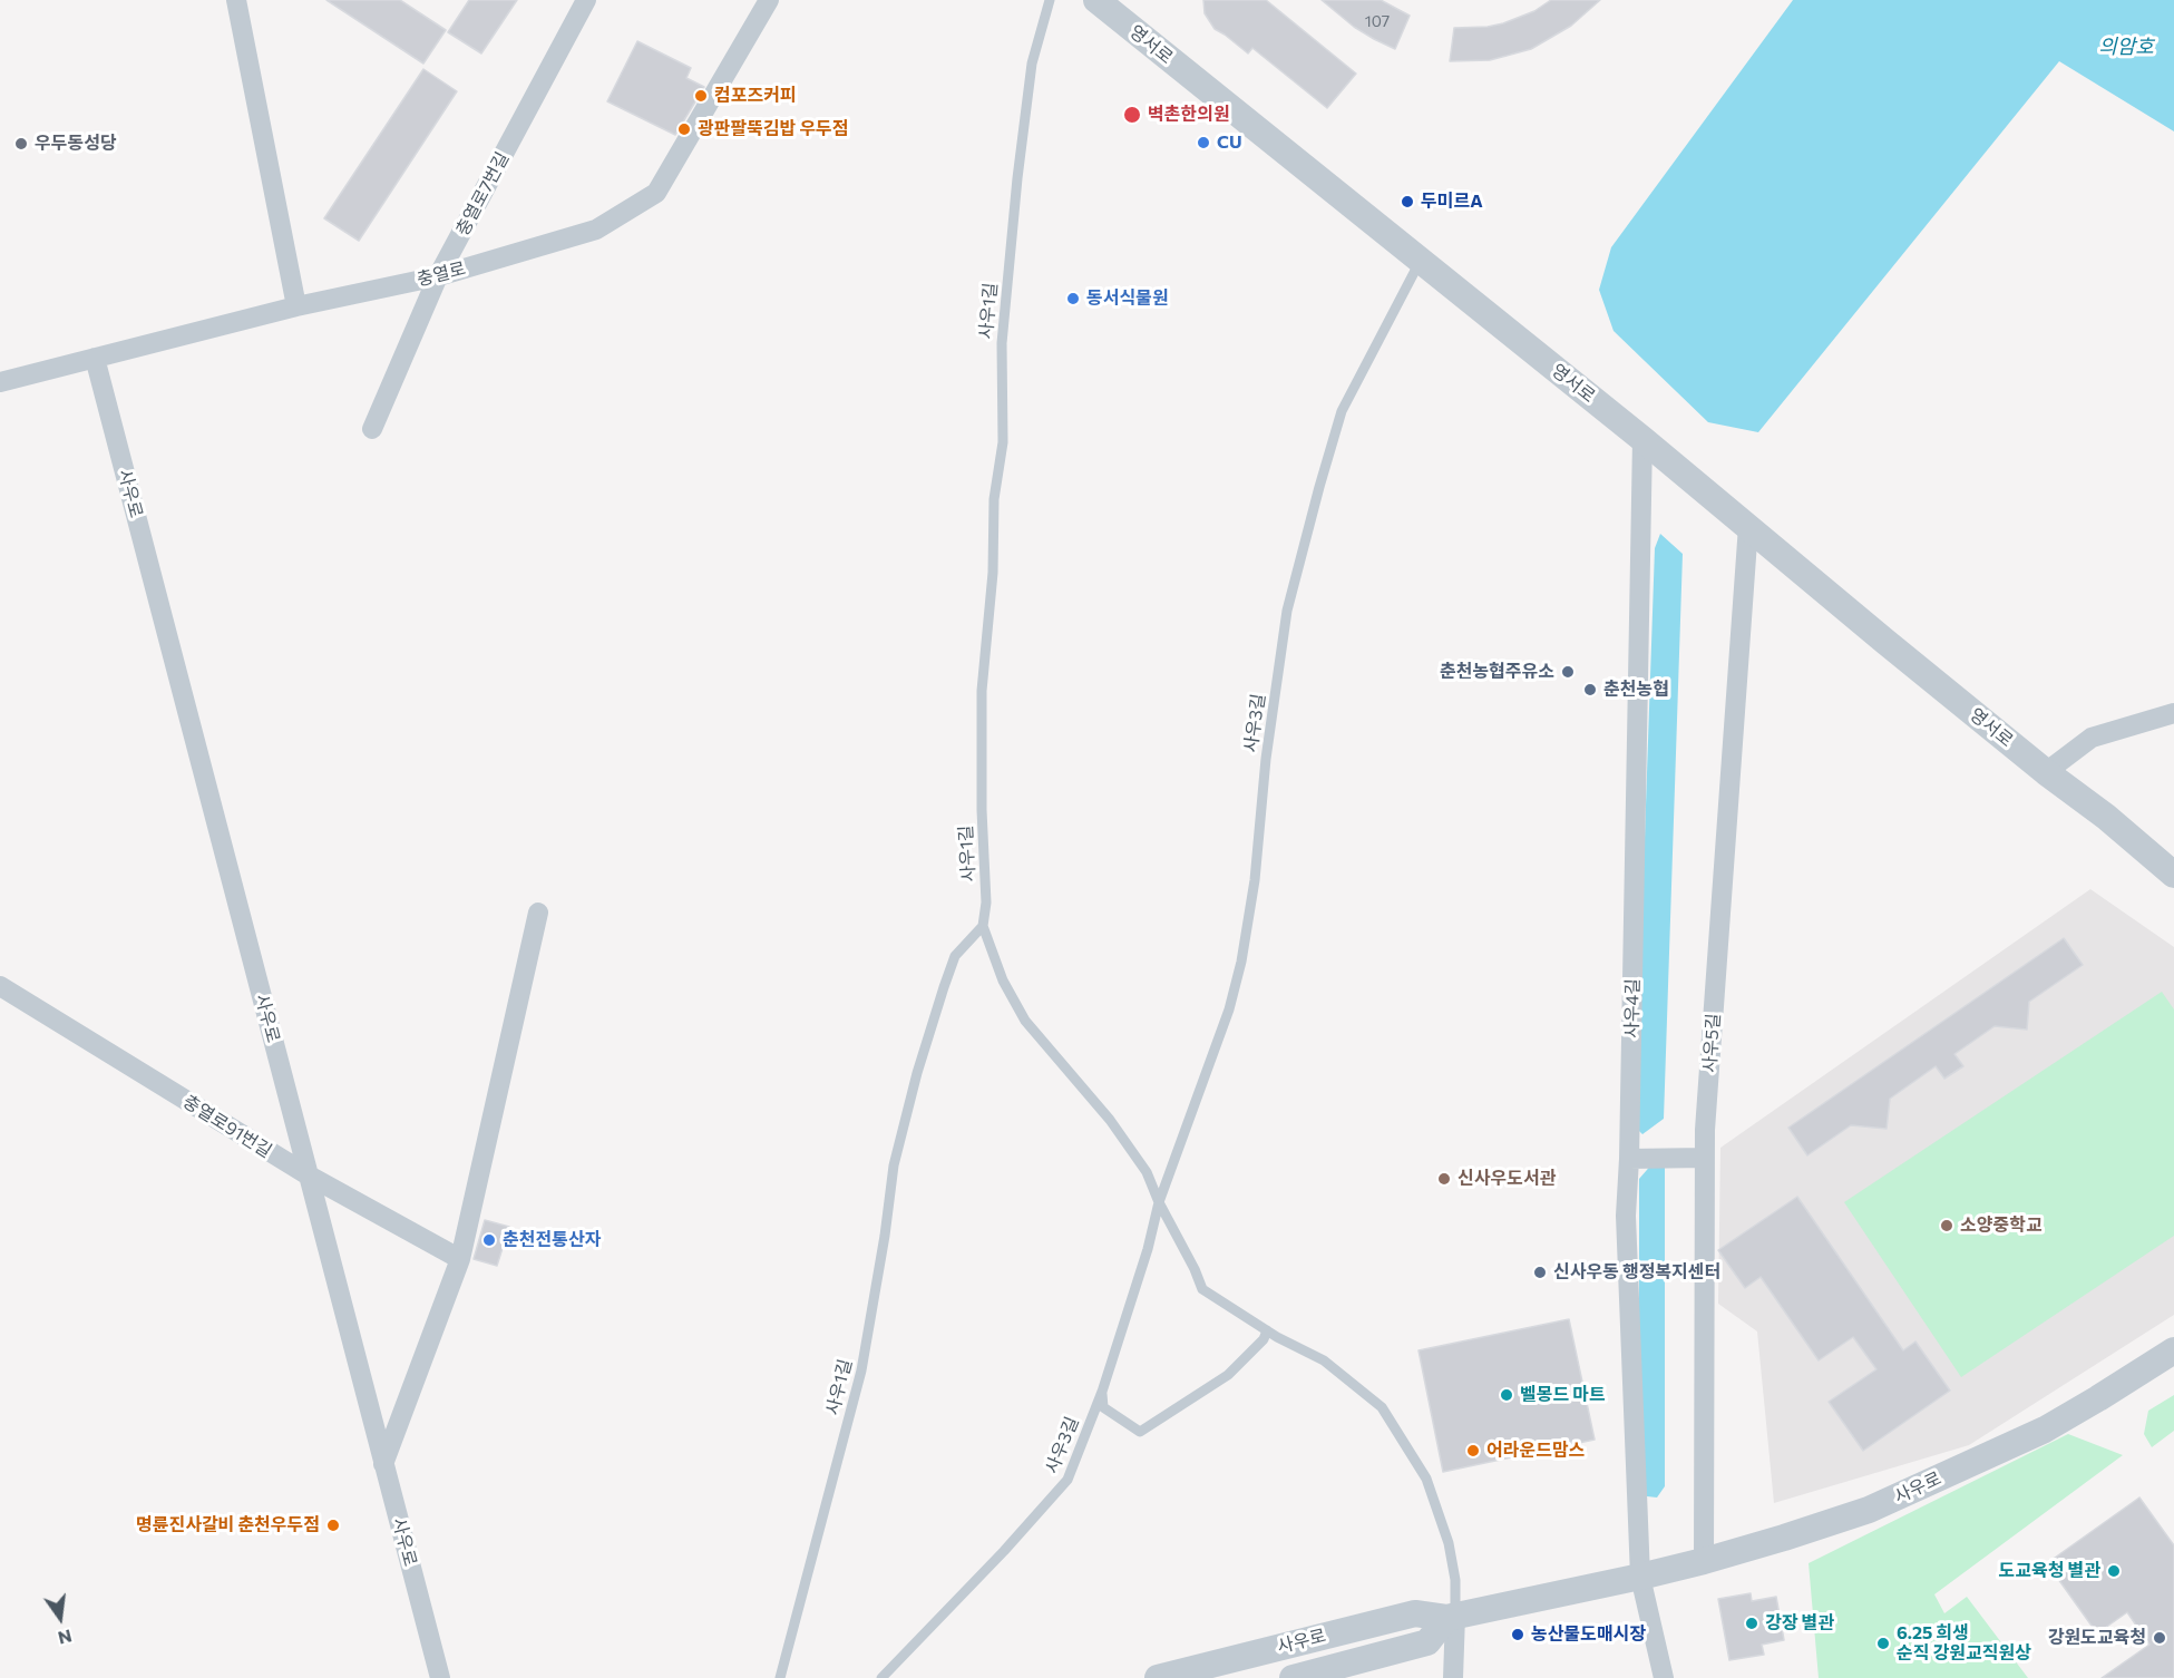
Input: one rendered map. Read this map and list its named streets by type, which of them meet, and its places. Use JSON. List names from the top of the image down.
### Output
{
  "streets": {
    "street": [
      "영서로",
      "충열로7번길",
      "충열로",
      "사우로",
      "사우4길",
      "사우5길",
      "충열로91번길"
    ],
    "lane": ["사우1길", "사우3길"]
  },
  "crossings": [
    ["영서로", "사우3길"],
    ["영서로", "사우4길"],
    ["영서로", "사우5길"],
    ["충열로7번길", "충열로"],
    ["충열로", "사우로"],
    ["사우로", "사우4길"],
    ["사우로", "사우5길"],
    ["사우로", "충열로91번길"]
  ],
  "water": ["의암호"],
  "places": [
    "컴포즈커피",
    "벽촌한의원",
    "광판팔뚝김밥 우두점",
    "CU",
    "우두동성당",
    "두미르A",
    "동서식물원",
    "춘천농협주유소",
    "춘천농협",
    "신사우도서관",
    "소양중학교",
    "춘천전통산자",
    "신사우동 행정복지센터",
    "벨몽드 마트",
    "어라운드맘스",
    "명륜진사갈비 춘천우두점",
    "도교육청 별관",
    "강장 별관",
    "농산물도매시장",
    "강원도교육청",
    "6.25 희생 순직 강원교직원상"
  ],
  "house_numbers": ["107"],
  "north": "bottom"
}
